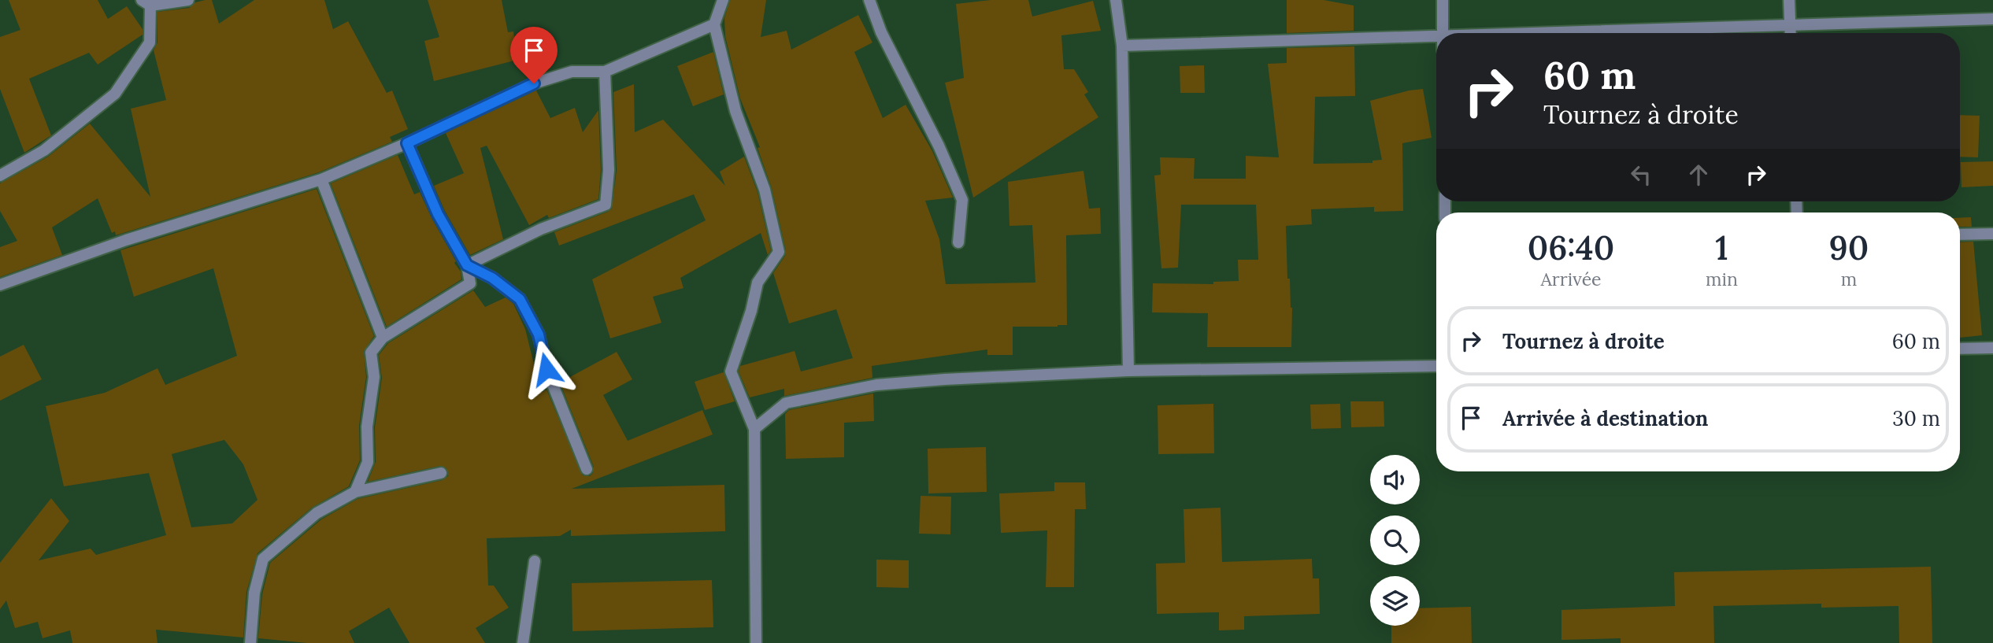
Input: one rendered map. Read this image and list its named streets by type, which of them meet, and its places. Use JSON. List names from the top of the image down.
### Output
{
  "page": {
    "turn": ["60 m", "Tournez à droite"],
    "eta": [
      "06:40",
      "Arrivée",
      "1",
      "min",
      "90",
      "m"
    ],
    "list": [
      {
        "name": "Tournez à droite",
        "value": "60 m"
      },
      {
        "name": "Arrivée à destination",
        "value": "30 m"
      }
    ]
  }
}
